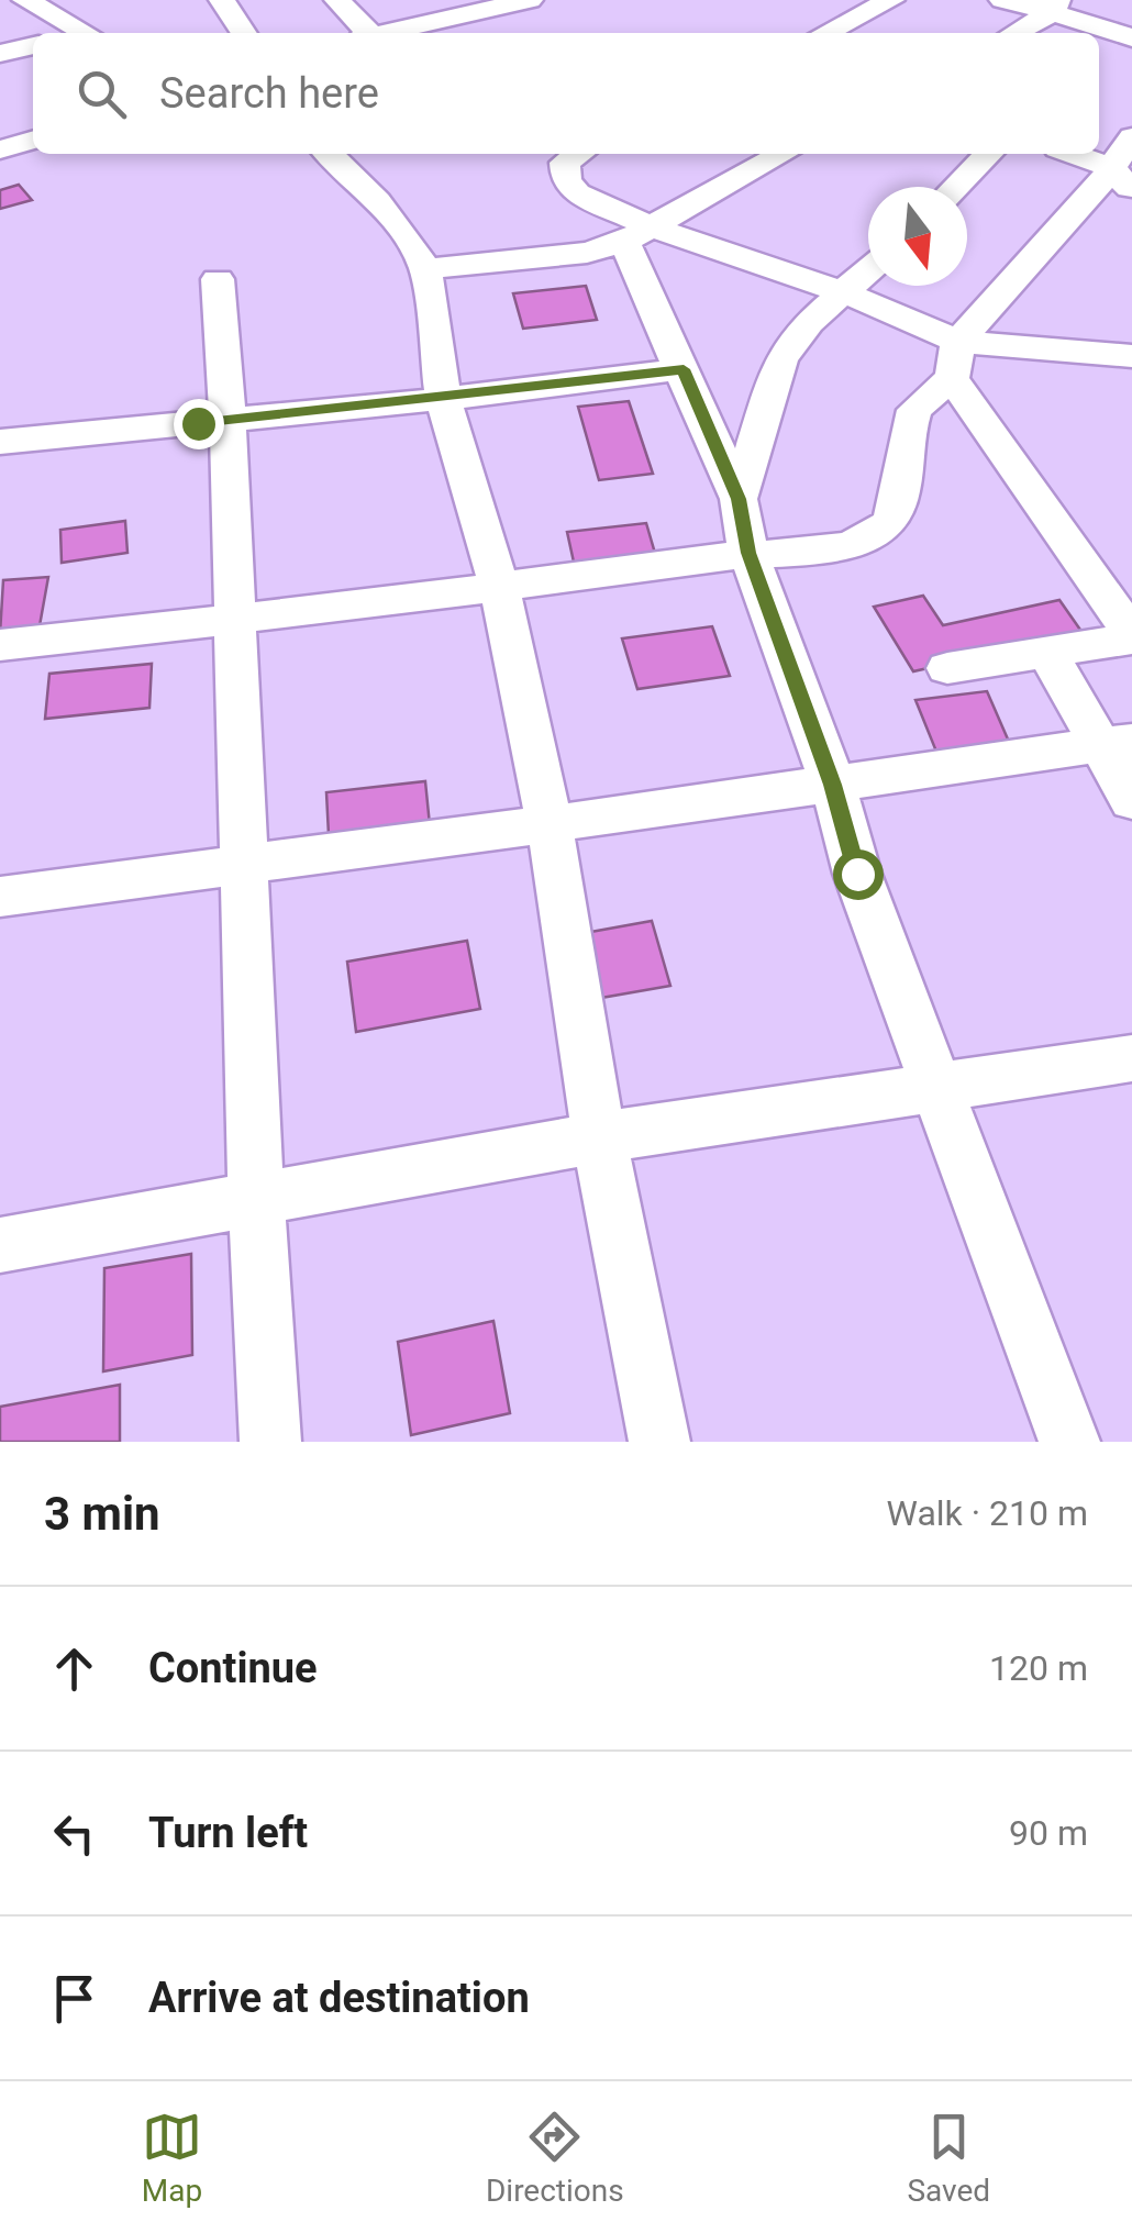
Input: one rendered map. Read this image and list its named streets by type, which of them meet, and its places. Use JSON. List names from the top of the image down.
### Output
{
  "north": "bottom",
  "page": {
    "search": "Search here",
    "heading": ["3 min", "Walk · 210 m"],
    "list": [
      ["Continue", "120 m"],
      ["Turn left", "90 m"],
      "Arrive at destination"
    ],
    "nav": ["Map", "Directions", "Saved"]
  }
}
